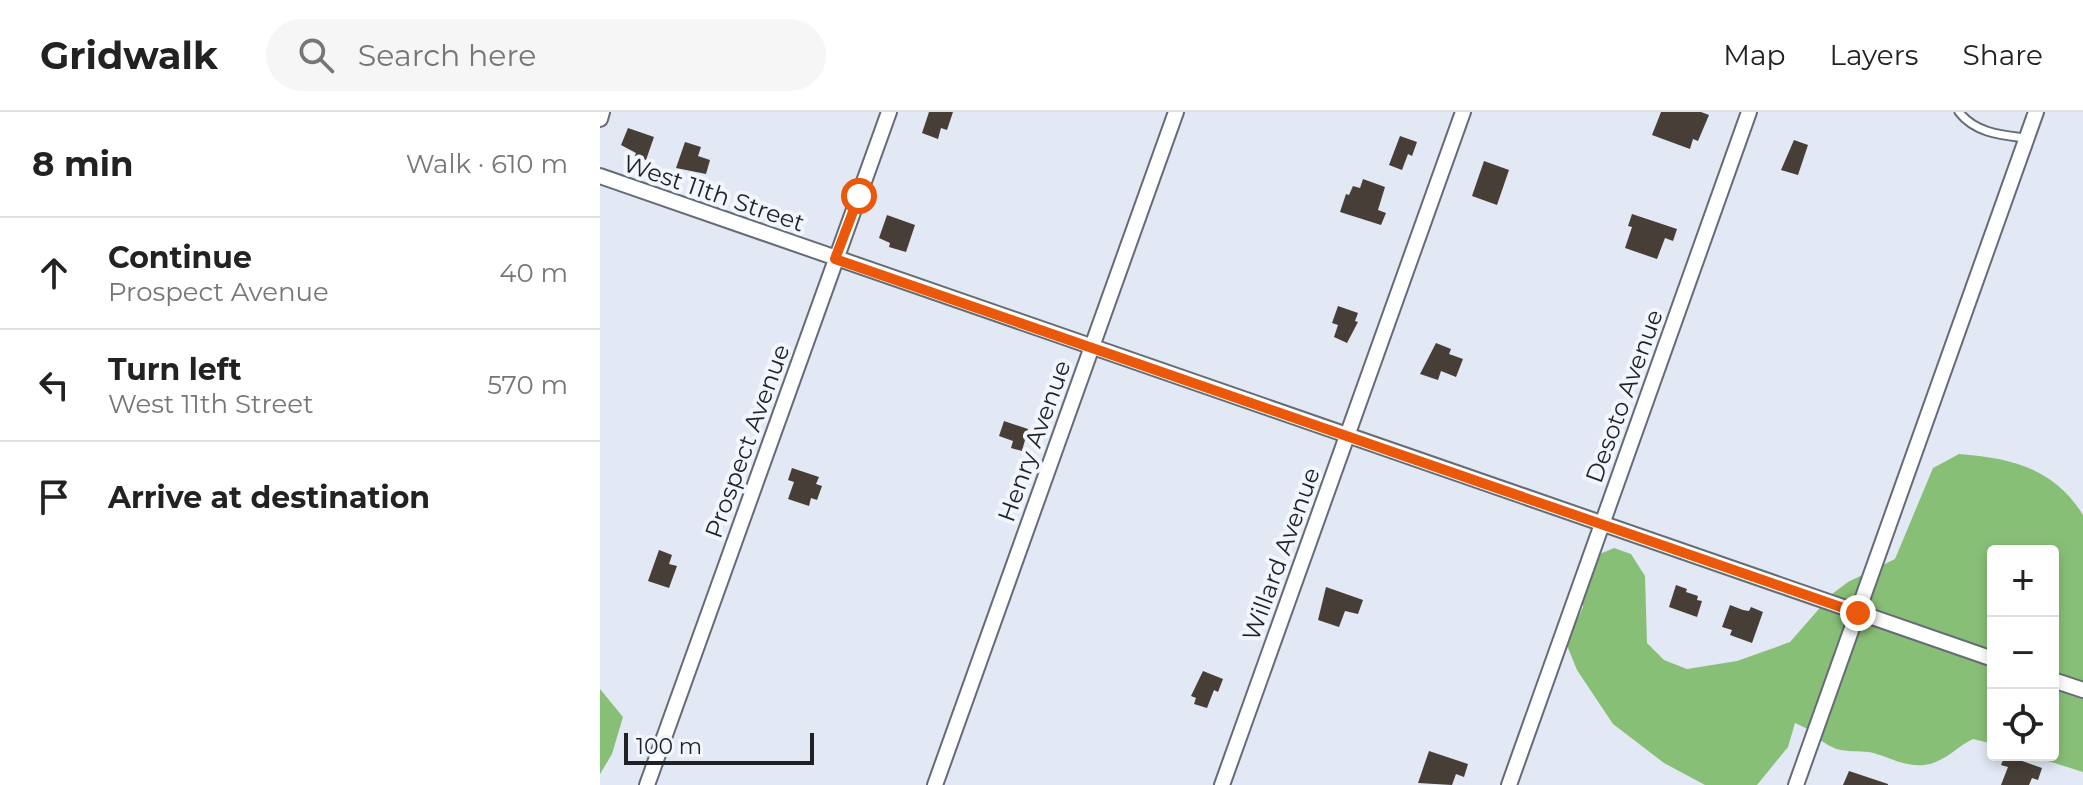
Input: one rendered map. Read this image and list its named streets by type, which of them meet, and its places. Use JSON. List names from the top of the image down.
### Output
{
  "streets": {
    "street": [
      "West 11th Street",
      "Desoto Avenue",
      "Prospect Avenue",
      "Henry Avenue",
      "Willard Avenue"
    ]
  },
  "crossings": [
    ["West 11th Street", "Desoto Avenue"],
    ["West 11th Street", "Prospect Avenue"],
    ["West 11th Street", "Henry Avenue"],
    ["West 11th Street", "Willard Avenue"]
  ],
  "scale_bar": "100 m",
  "page": {
    "header": "Gridwalk",
    "search": "Search here",
    "nav": ["Map", "Layers", "Share"],
    "heading": ["8 min", "Walk · 610 m"],
    "list": [
      ["Continue", "Prospect Avenue", "40 m"],
      ["Turn left", "West 11th Street", "570 m"],
      "Arrive at destination"
    ],
    "map_buttons": ["+", "−"],
    "scale": "100 m"
  }
}
